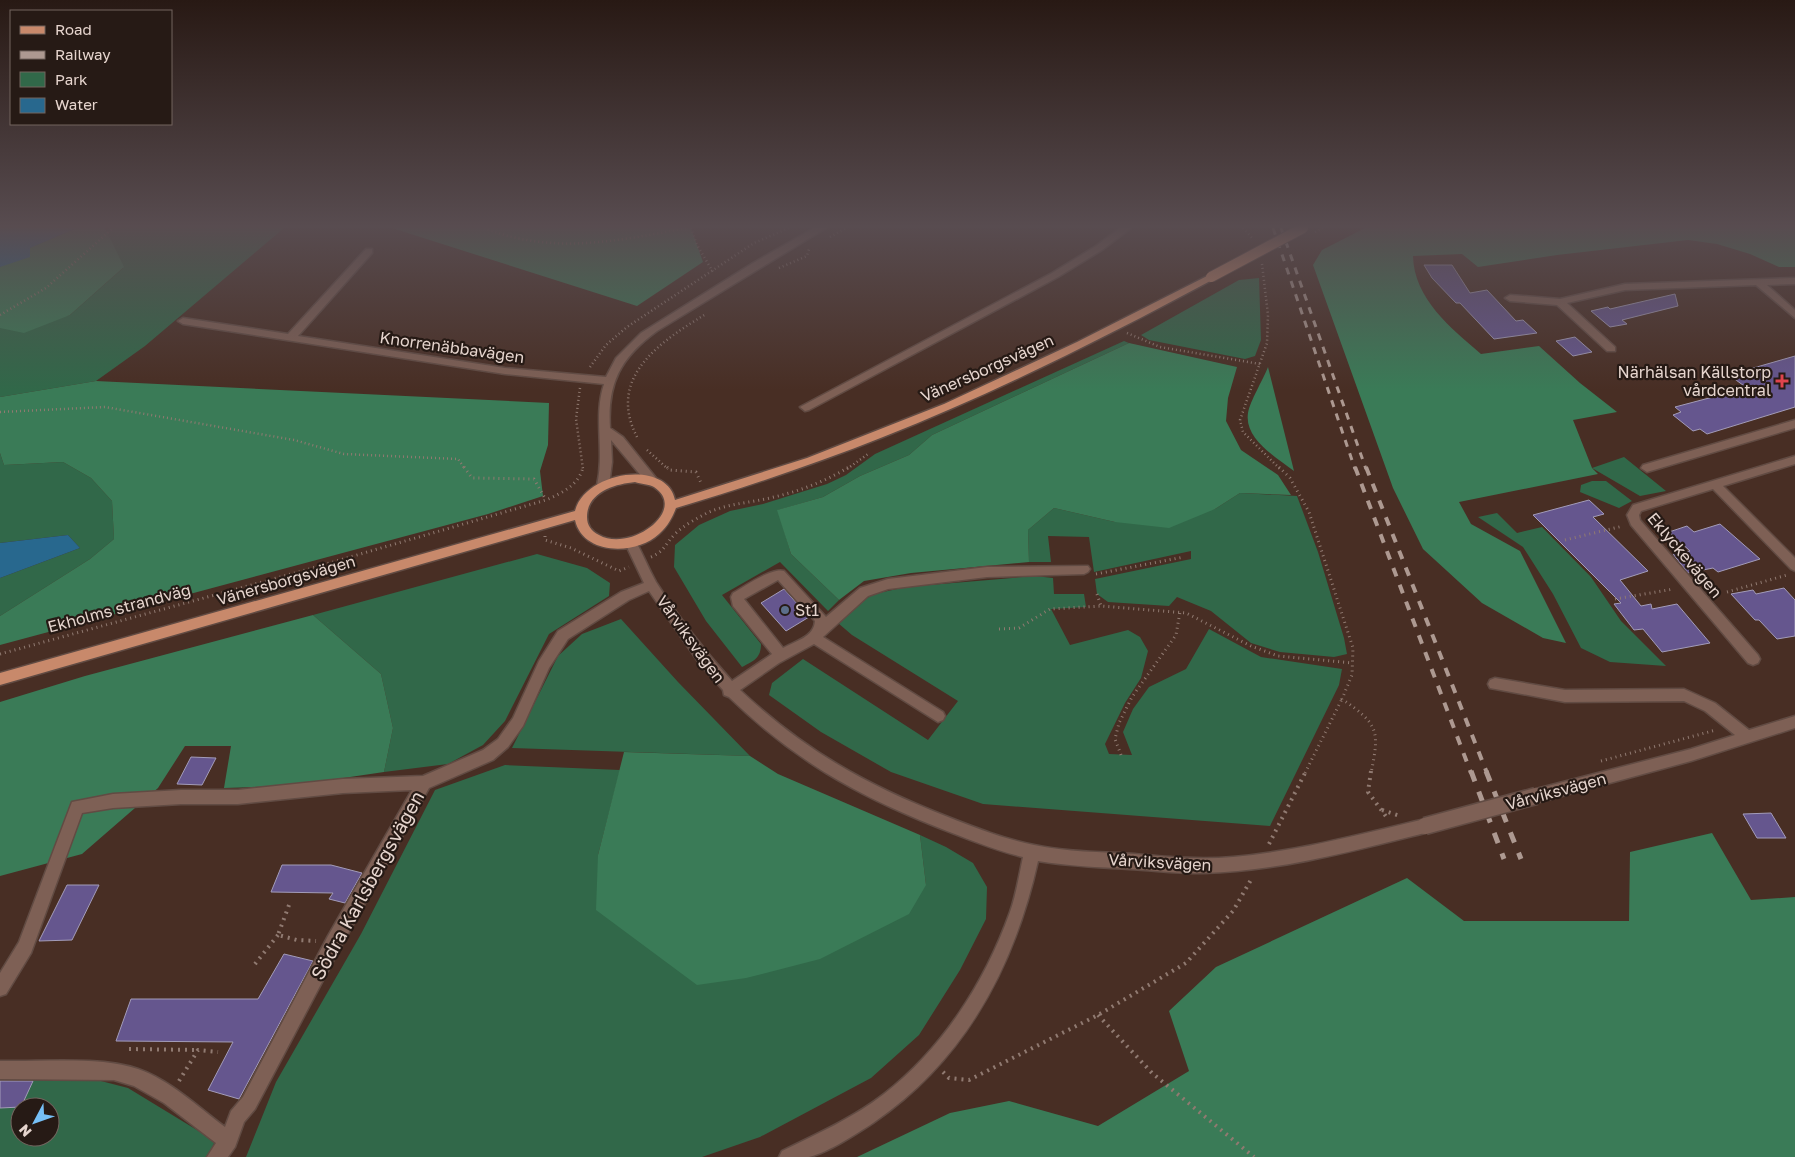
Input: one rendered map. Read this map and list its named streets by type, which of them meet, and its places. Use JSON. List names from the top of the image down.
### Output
{
  "streets": {
    "main road": ["Vänersborgsvägen"],
    "street": [
      "Knorrenäbbavägen",
      "Eklyckevägen",
      "Vårviksvägen",
      "Södra Karlsbergsvägen"
    ],
    "path": ["Ekholms strandväg"]
  },
  "crossings": [
    ["Knorrenäbbavägen", "Ekholms strandväg"],
    ["Vänersborgsvägen", "Vårviksvägen"],
    ["Vårviksvägen", "Södra Karlsbergsvägen"]
  ],
  "places": {
    "health": ["Närhälsan Källstorp vårdcentral"],
    "other": ["St1"]
  },
  "legend": [
    "Road",
    "Railway",
    "Park",
    "Water"
  ],
  "north": "bottom left"
}
